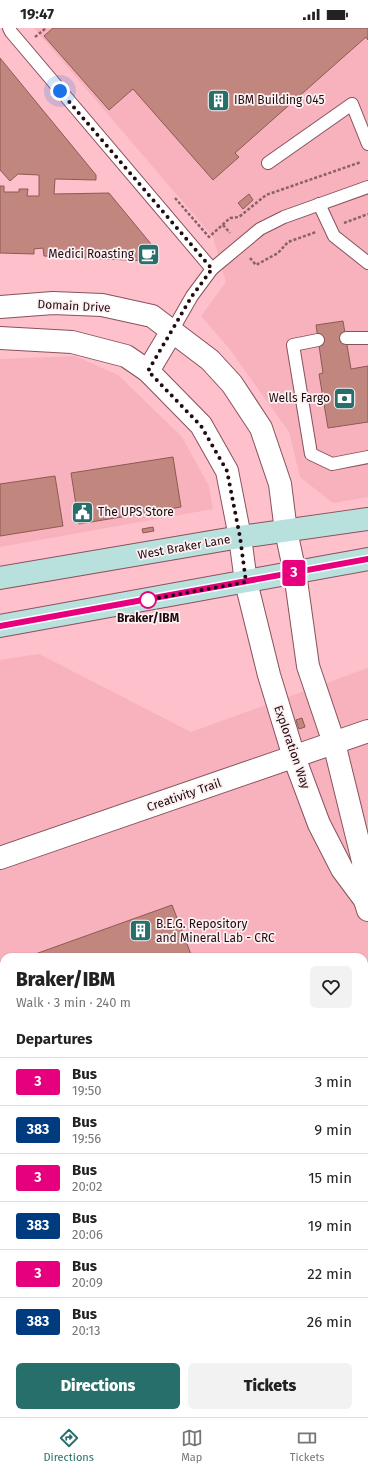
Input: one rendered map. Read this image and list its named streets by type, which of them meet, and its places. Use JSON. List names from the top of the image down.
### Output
{
  "streets": {
    "main road": ["West Braker Lane"],
    "street": ["Domain Drive", "Exploration Way", "Creativity Trail"]
  },
  "crossings": [
    ["Domain Drive", "West Braker Lane"],
    ["Domain Drive", "Exploration Way"],
    ["Exploration Way", "Creativity Trail"]
  ],
  "places": {
    "building": ["IBM Building 045", "B.E.G. Repository and Mineral Lab - CRC"],
    "cafe": ["Medici Roasting"],
    "bank": ["Wells Fargo"],
    "public building": ["The UPS Store"],
    "other": ["Braker/IBM"]
  },
  "lines": ["bus line 3"],
  "page": {
    "status": "19:47",
    "on_map": "3",
    "heading": [
      ["Braker/IBM", "Walk · 3 min · 240 m"],
      "Departures"
    ],
    "list": [
      {
        "mark": "3",
        "name": "Bus",
        "note": "19:50",
        "value": "3 min"
      },
      {
        "mark": "383",
        "name": "Bus",
        "note": "19:56",
        "value": "9 min"
      },
      {
        "mark": "3",
        "name": "Bus",
        "note": "20:02",
        "value": "15 min"
      },
      {
        "mark": "383",
        "name": "Bus",
        "note": "20:06",
        "value": "19 min"
      },
      {
        "mark": "3",
        "name": "Bus",
        "note": "20:09",
        "value": "22 min"
      },
      {
        "mark": "383",
        "name": "Bus",
        "note": "20:13",
        "value": "26 min"
      }
    ],
    "buttons": ["Directions", "Tickets"],
    "tabs": ["Directions", "Map", "Tickets"]
  }
}
